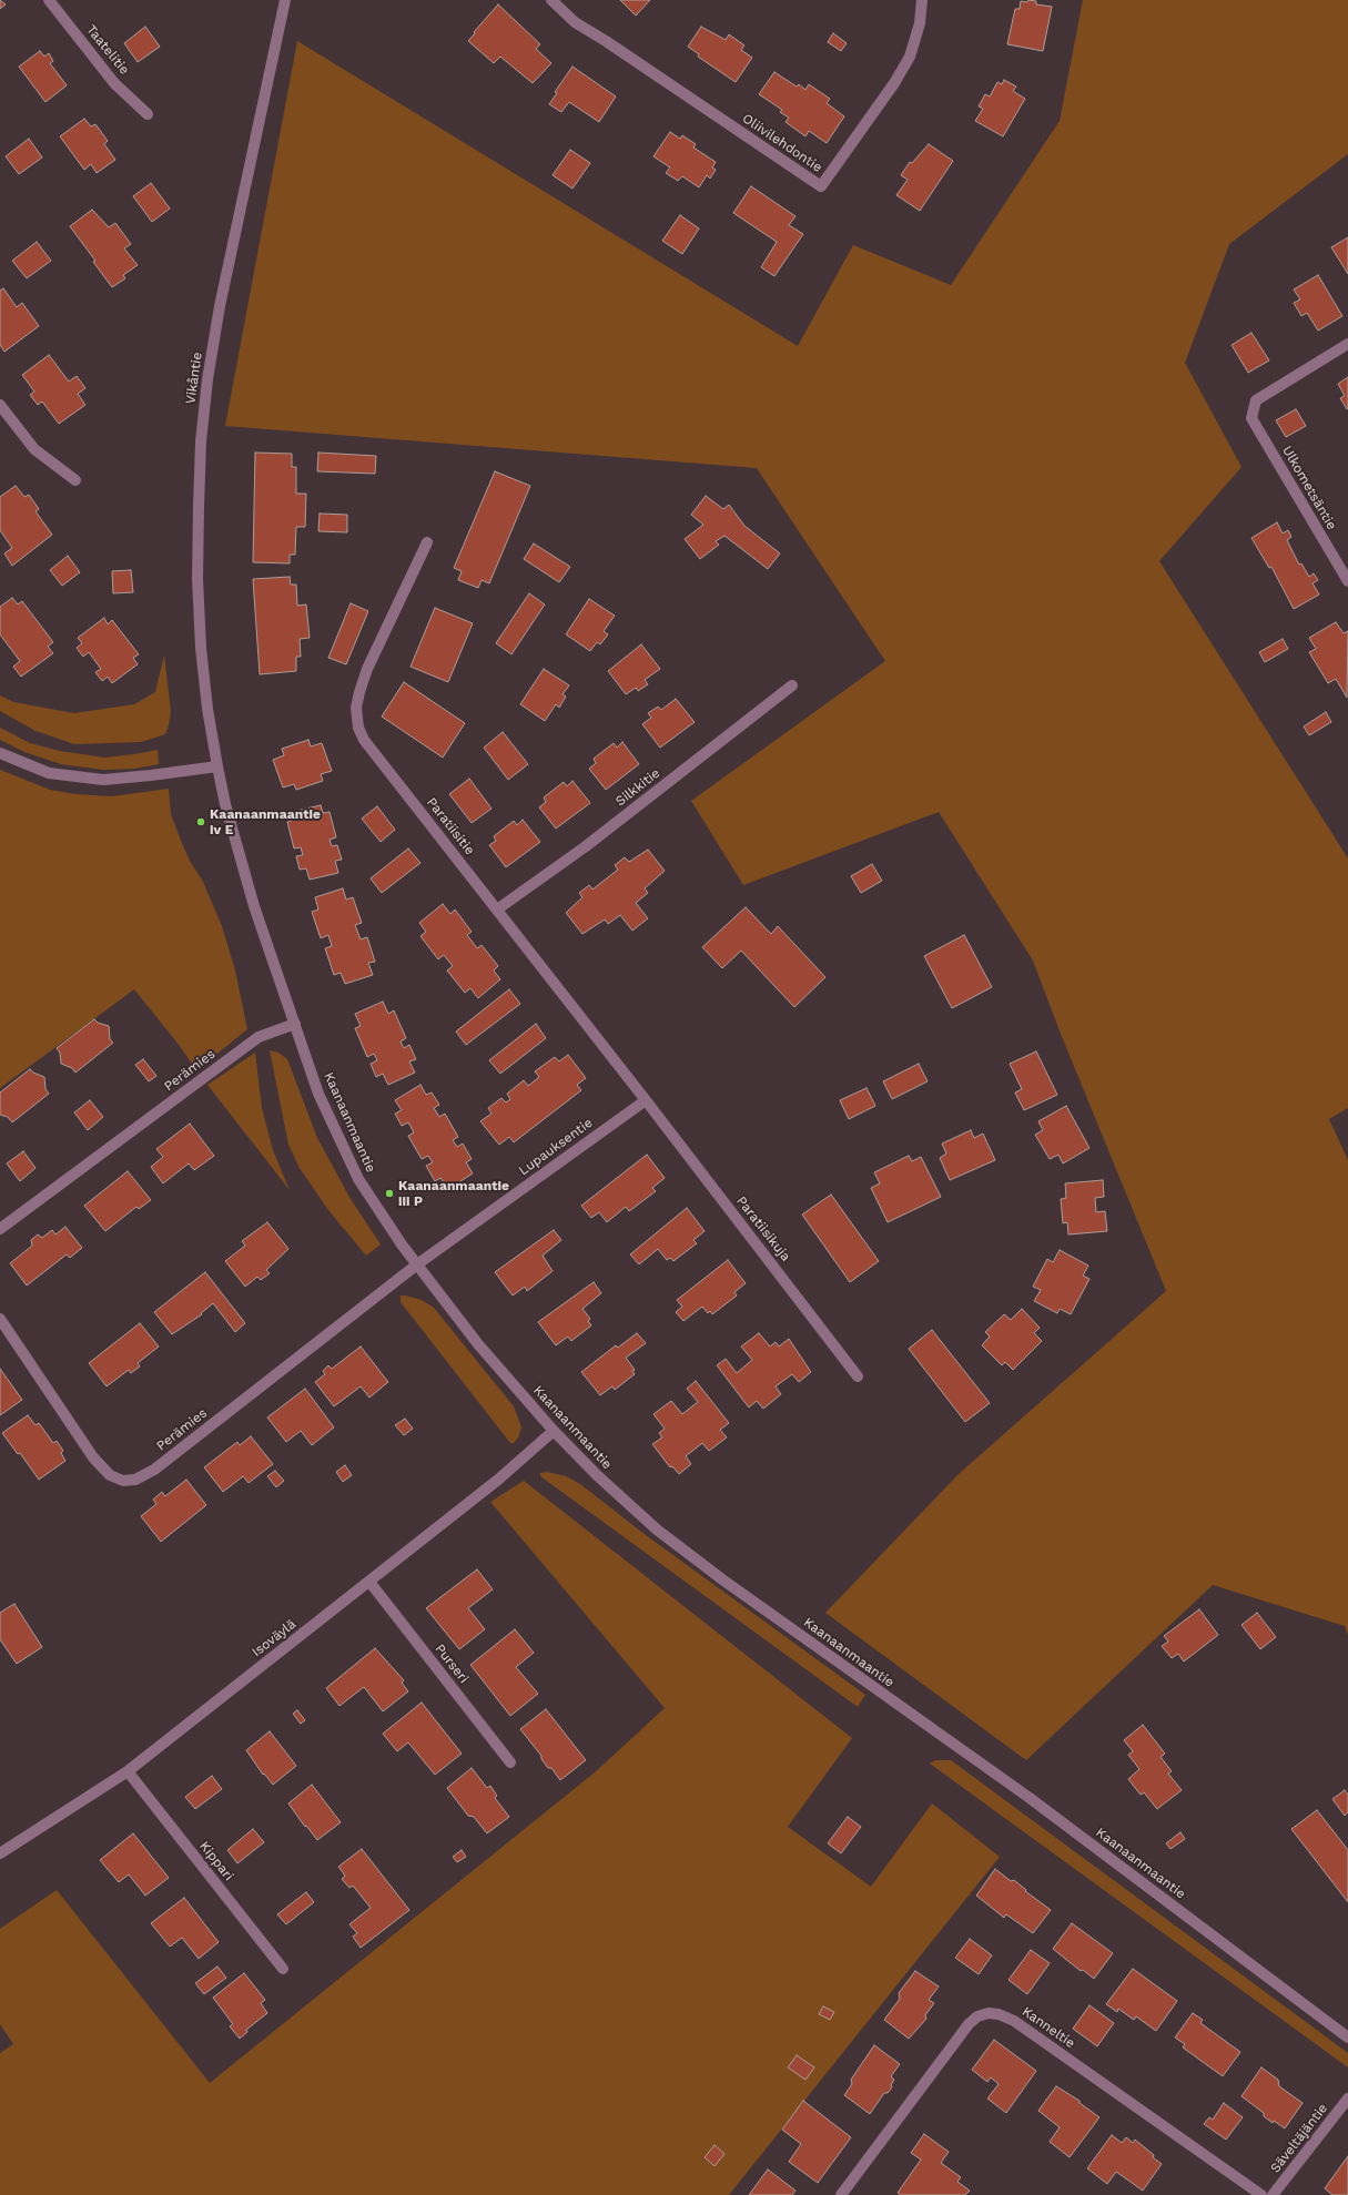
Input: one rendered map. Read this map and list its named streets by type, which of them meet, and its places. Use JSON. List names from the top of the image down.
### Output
{
  "streets": {
    "street": [
      "Taatelitie",
      "Oliivilehdontie",
      "Vikåntie",
      "Ulkometsäntie",
      "Silkkitie",
      "Paratiisitie",
      "Perämies",
      "Kaanaanmaantie",
      "Lupauksentie",
      "Paratiisikuja",
      "Isoväylä",
      "Purseri",
      "Kippari",
      "Kanneltie",
      "Säveltäjäntie"
    ]
  },
  "crossings": [
    ["Vikåntie", "Kaanaanmaantie"],
    ["Silkkitie", "Paratiisitie"],
    ["Paratiisitie", "Lupauksentie"],
    ["Paratiisitie", "Paratiisikuja"],
    ["Perämies", "Kaanaanmaantie"],
    ["Perämies", "Lupauksentie"],
    ["Kaanaanmaantie", "Lupauksentie"],
    ["Kaanaanmaantie", "Isoväylä"],
    ["Lupauksentie", "Paratiisikuja"],
    ["Isoväylä", "Purseri"],
    ["Isoväylä", "Kippari"]
  ],
  "places": ["Kaanaanmaantie iv E", "Kaanaanmaantie iii P"]
}
